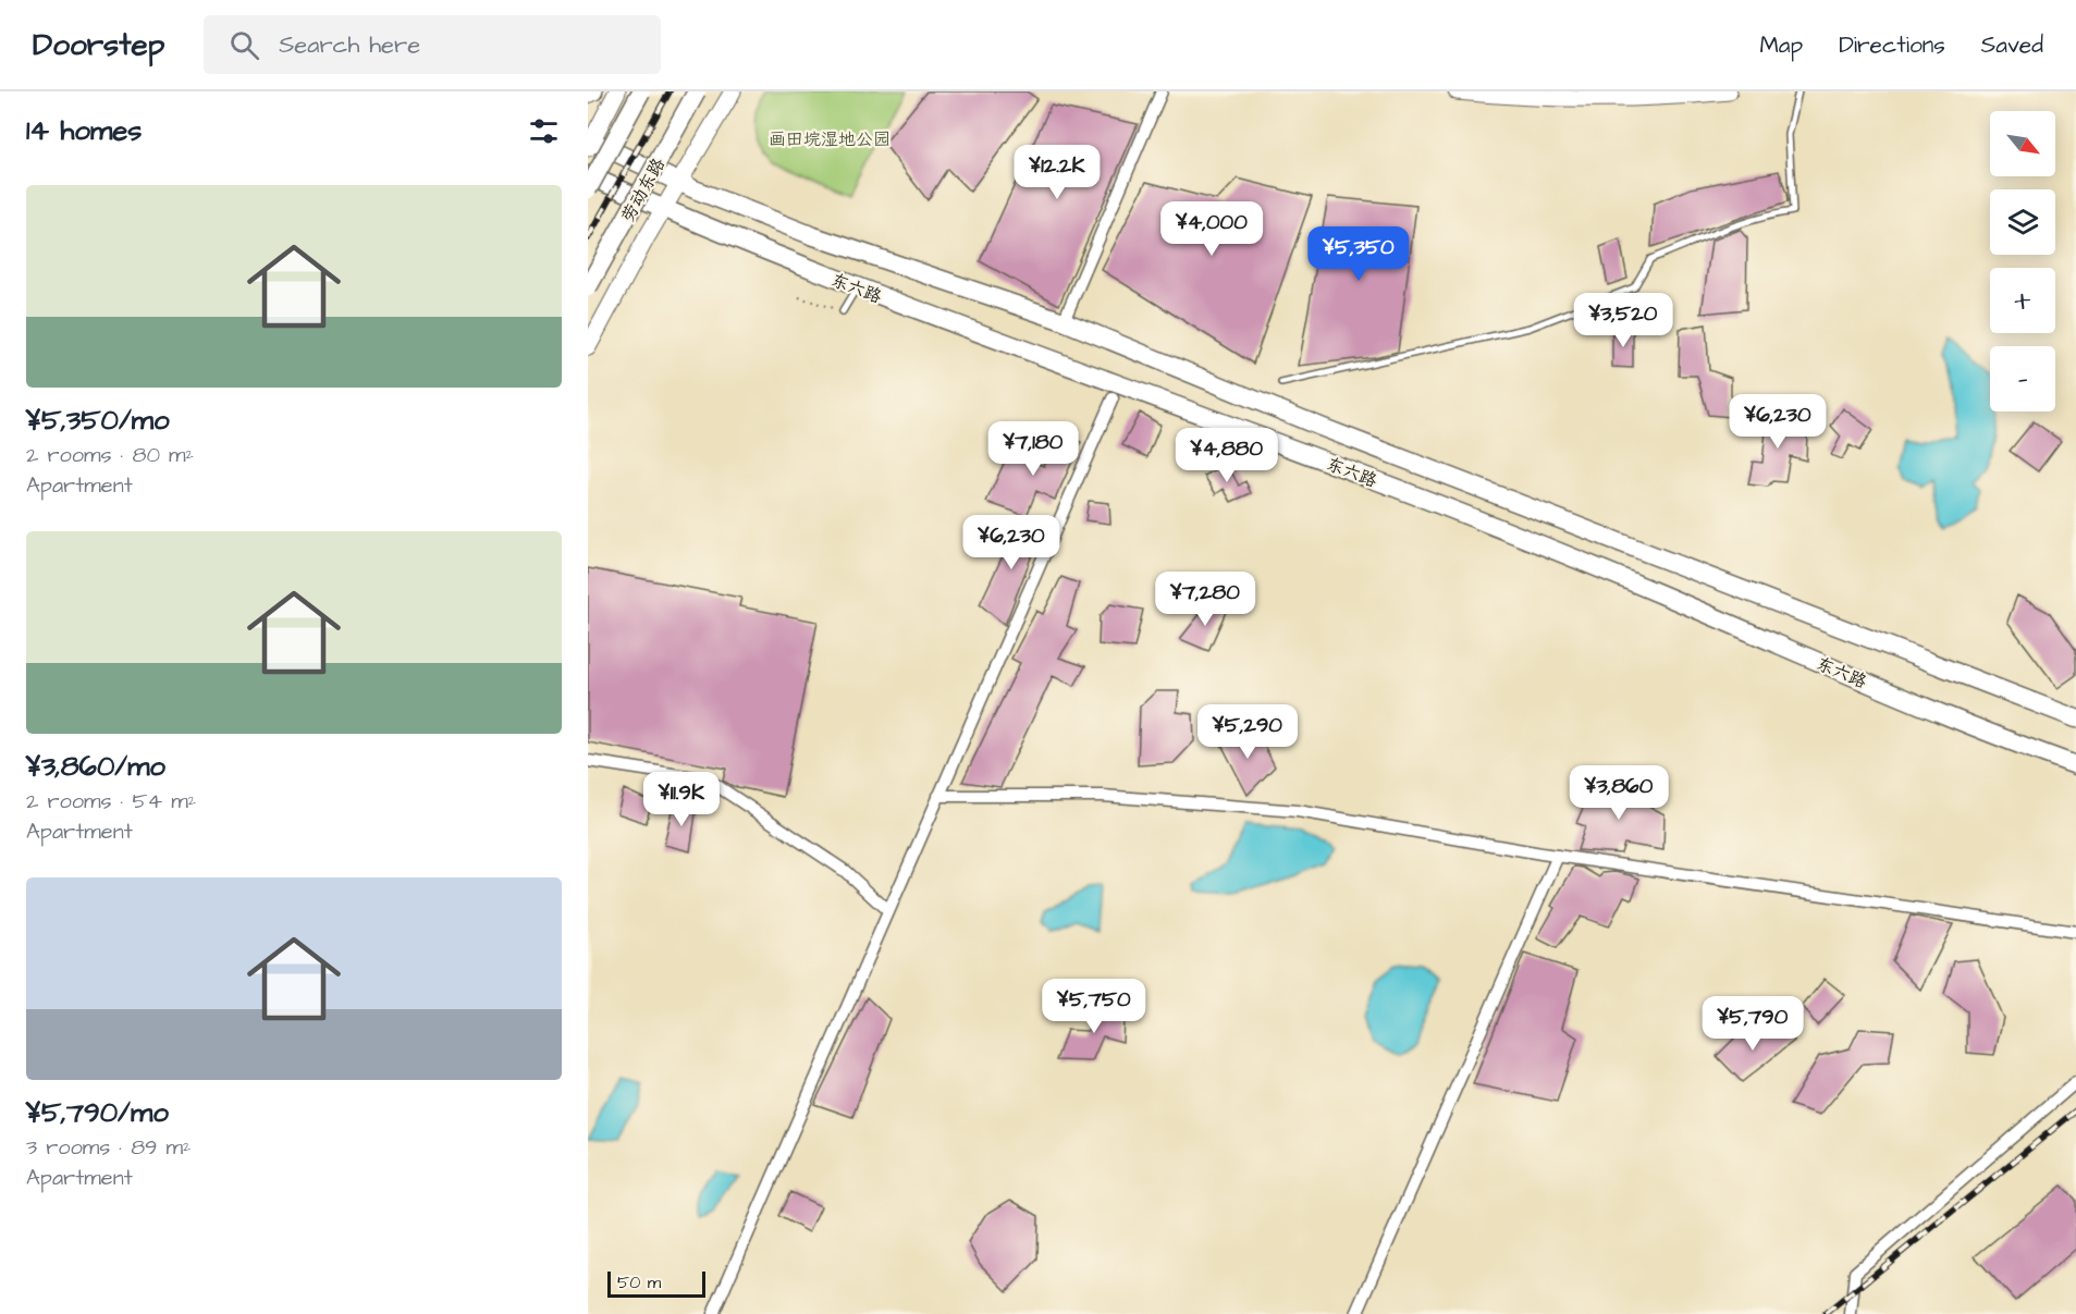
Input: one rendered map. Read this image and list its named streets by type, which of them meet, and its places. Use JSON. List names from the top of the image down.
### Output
{
  "streets": {
    "main road": ["劳动东路", "东六路"]
  },
  "parks": ["画田垸湿地公园"],
  "scale_bar": "50 m",
  "north": "bottom right",
  "page": {
    "header": "Doorstep",
    "search": "Search here",
    "nav": ["Map", "Directions", "Saved"],
    "heading": "14 homes",
    "map_buttons": ["+", "−"],
    "price": [
      "¥12.2K",
      "¥4,000",
      "¥5,350",
      "¥3,520",
      "¥6,230",
      "¥7,180",
      "¥4,880",
      "¥6,230",
      "¥7,280",
      "¥5,290",
      "¥3,860",
      "¥11.9K",
      "¥5,750",
      "¥5,790"
    ],
    "list": [
      {
        "name": "¥5,350/mo",
        "note": "2 rooms · 80 m² · Apartment"
      },
      {
        "name": "¥3,860/mo",
        "note": "2 rooms · 54 m² · Apartment"
      },
      {
        "name": "¥5,790/mo",
        "note": "3 rooms · 89 m² · Apartment"
      }
    ],
    "scale": "50 m"
  }
}
